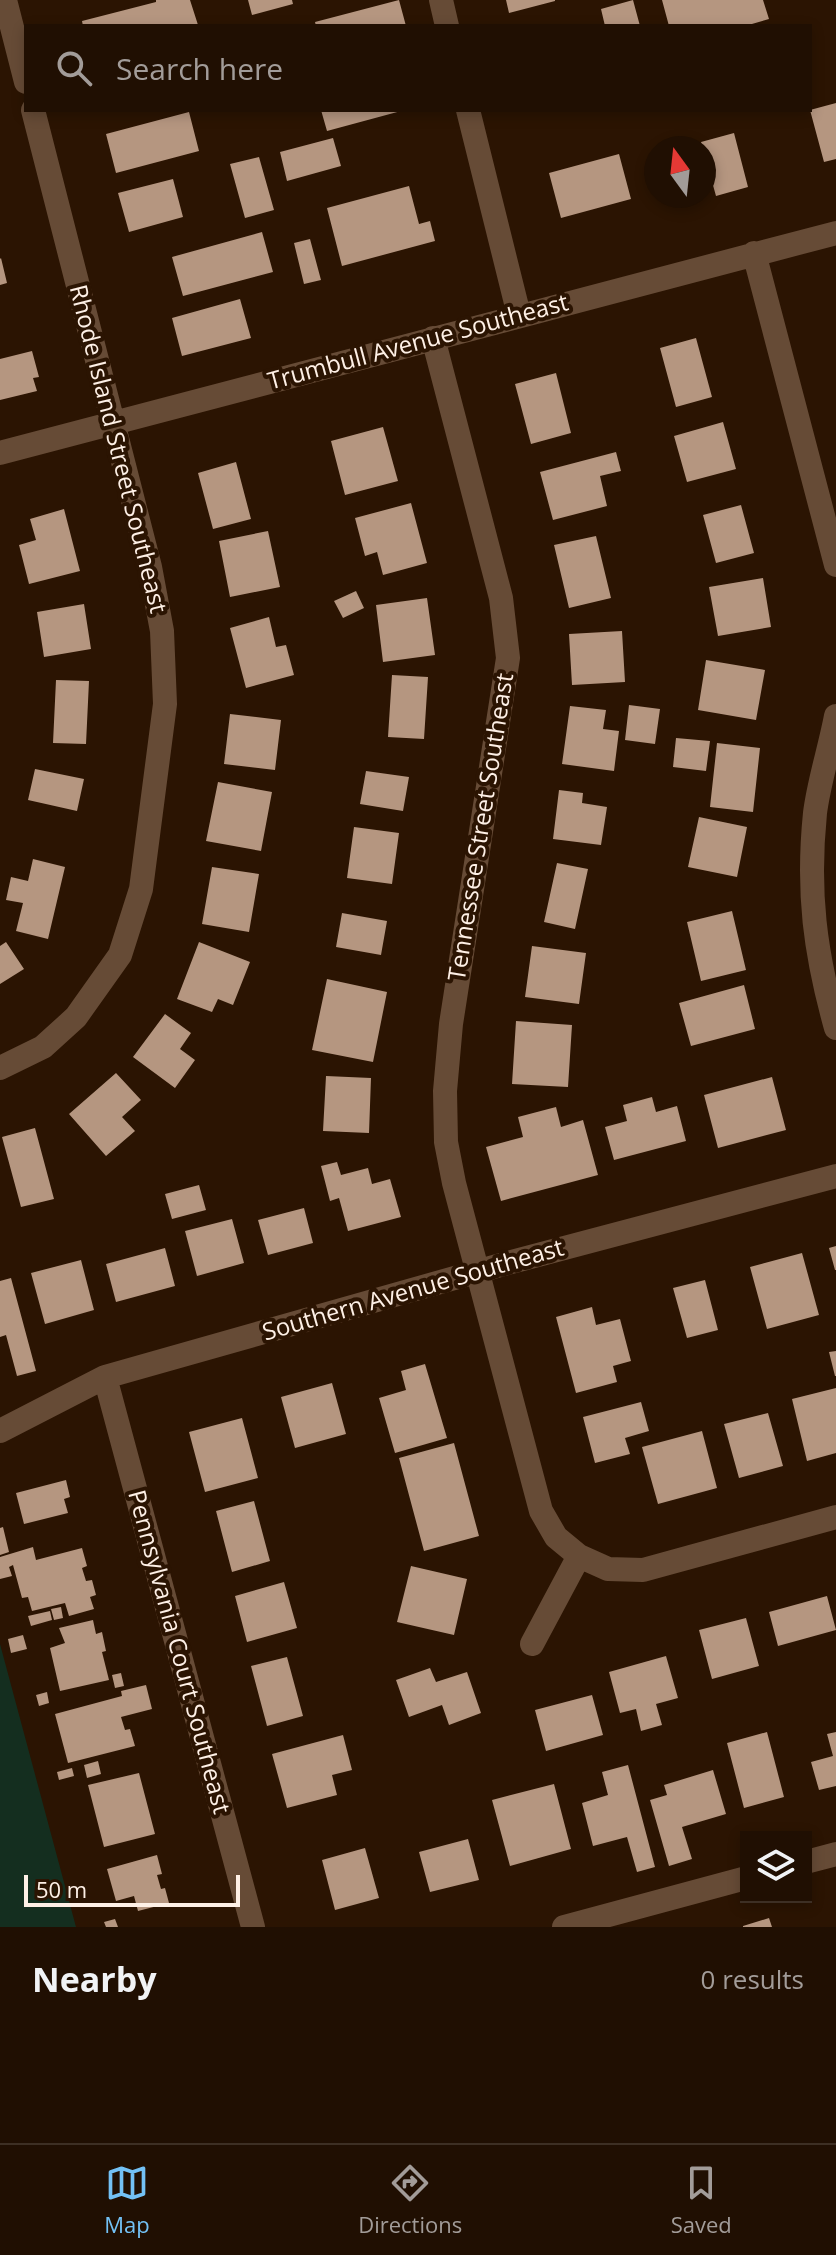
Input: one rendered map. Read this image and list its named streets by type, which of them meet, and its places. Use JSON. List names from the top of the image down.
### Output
{
  "streets": {
    "street": [
      "Trumbull Avenue Southeast",
      "Rhode Island Street Southeast",
      "Tennessee Street Southeast",
      "Southern Avenue Southeast",
      "Pennsylvania Court Southeast"
    ]
  },
  "crossings": [
    ["Trumbull Avenue Southeast", "Rhode Island Street Southeast"],
    ["Trumbull Avenue Southeast", "Tennessee Street Southeast"],
    ["Tennessee Street Southeast", "Southern Avenue Southeast"],
    ["Southern Avenue Southeast", "Pennsylvania Court Southeast"]
  ],
  "scale_bar": "50 m",
  "north": "top",
  "page": {
    "search": "Search here",
    "scale": "50 m",
    "heading": ["Nearby", "0 results"],
    "nav": ["Map", "Directions", "Saved"]
  }
}
